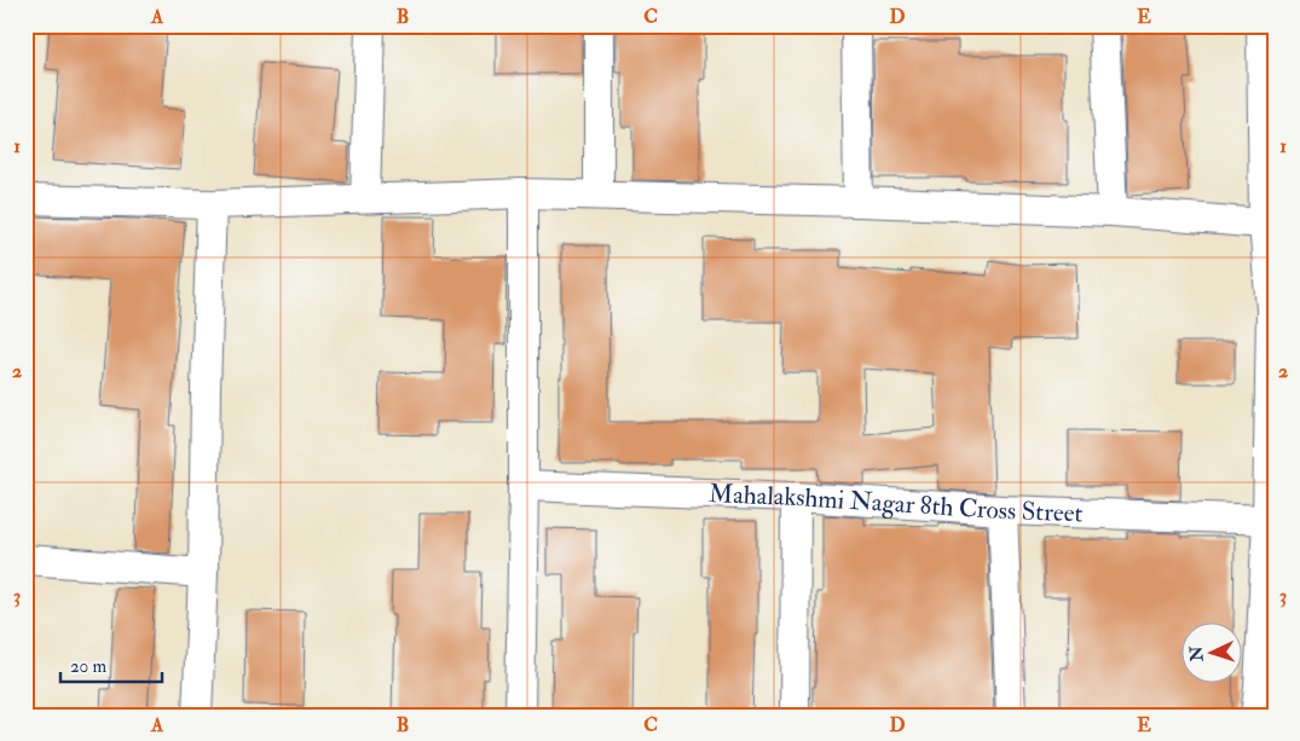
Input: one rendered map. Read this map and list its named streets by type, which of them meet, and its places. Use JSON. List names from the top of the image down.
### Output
{
  "streets": {
    "street": ["Mahalakshmi Nagar 8th Cross Street"]
  },
  "scale_bar": "20 m",
  "north": "left",
  "grid": {
    "columns": [
      "A",
      "B",
      "C",
      "D",
      "E"
    ],
    "rows": ["1", "2", "3"]
  }
}
